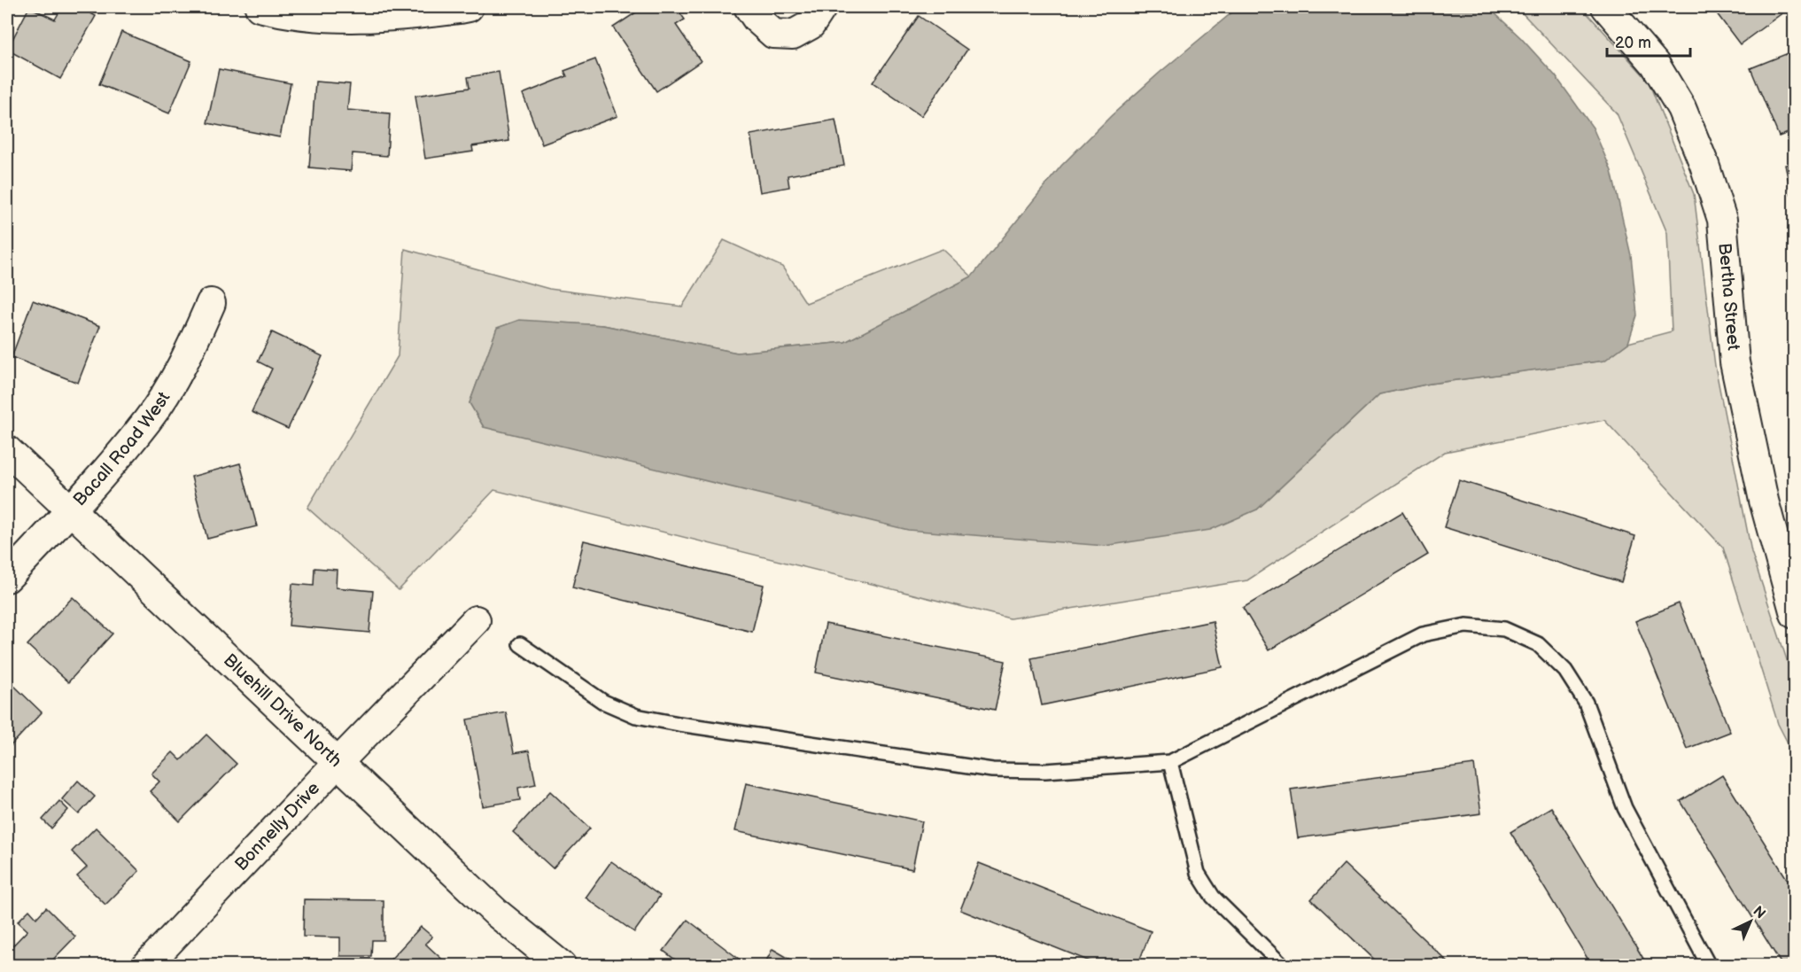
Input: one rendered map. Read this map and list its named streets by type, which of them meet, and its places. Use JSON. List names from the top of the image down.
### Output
{
  "streets": {
    "street": [
      "Bertha Street",
      "Bacall Road West",
      "Bluehill Drive North",
      "Bonnelly Drive"
    ]
  },
  "crossings": [
    ["Bacall Road West", "Bluehill Drive North"],
    ["Bluehill Drive North", "Bonnelly Drive"]
  ],
  "scale_bar": "20 m",
  "north": "top right"
}
